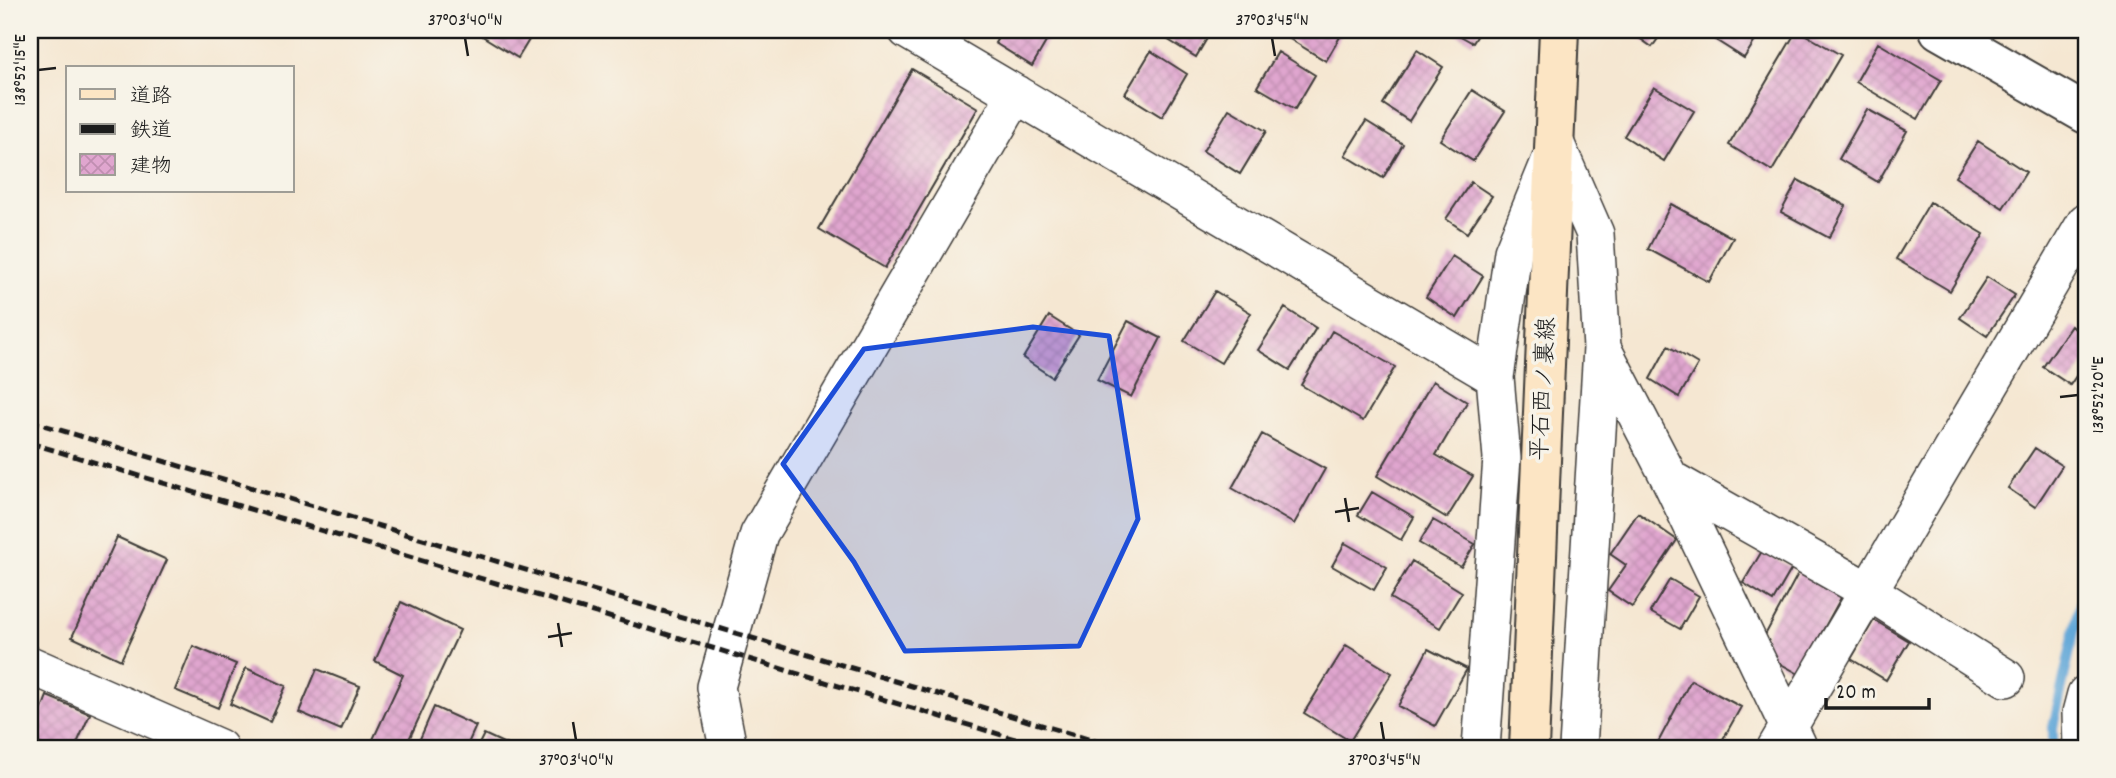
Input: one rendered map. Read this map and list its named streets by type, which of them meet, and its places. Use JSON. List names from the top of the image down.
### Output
{
  "streets": {
    "main road": ["平石西ノ裏線"]
  },
  "legend": ["道路", "鉄道", "建物"],
  "scale_bar": "20 m",
  "coordinates": [
    "37°03'40\"N",
    "37°03'45\"N",
    "138°52'15\"E",
    "138°52'20\"E"
  ]
}
